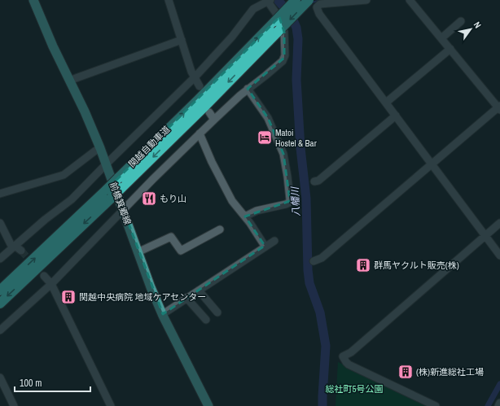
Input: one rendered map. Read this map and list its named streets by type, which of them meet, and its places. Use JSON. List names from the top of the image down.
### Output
{
  "streets": {
    "highway": ["関越自動車道"],
    "main road": ["前橋箕郷線"]
  },
  "water": ["八幡川"],
  "parks": ["総社町5号公園"],
  "places": {
    "hotel": ["Matoi Hostel & Bar"],
    "restaurant": ["もり山"],
    "building": ["群馬ヤクルト販売(株)", "関越中央病院 地域ケアセンター", "(株)新進総社工場"]
  },
  "scale_bar": "100 m",
  "north": "top right"
}
